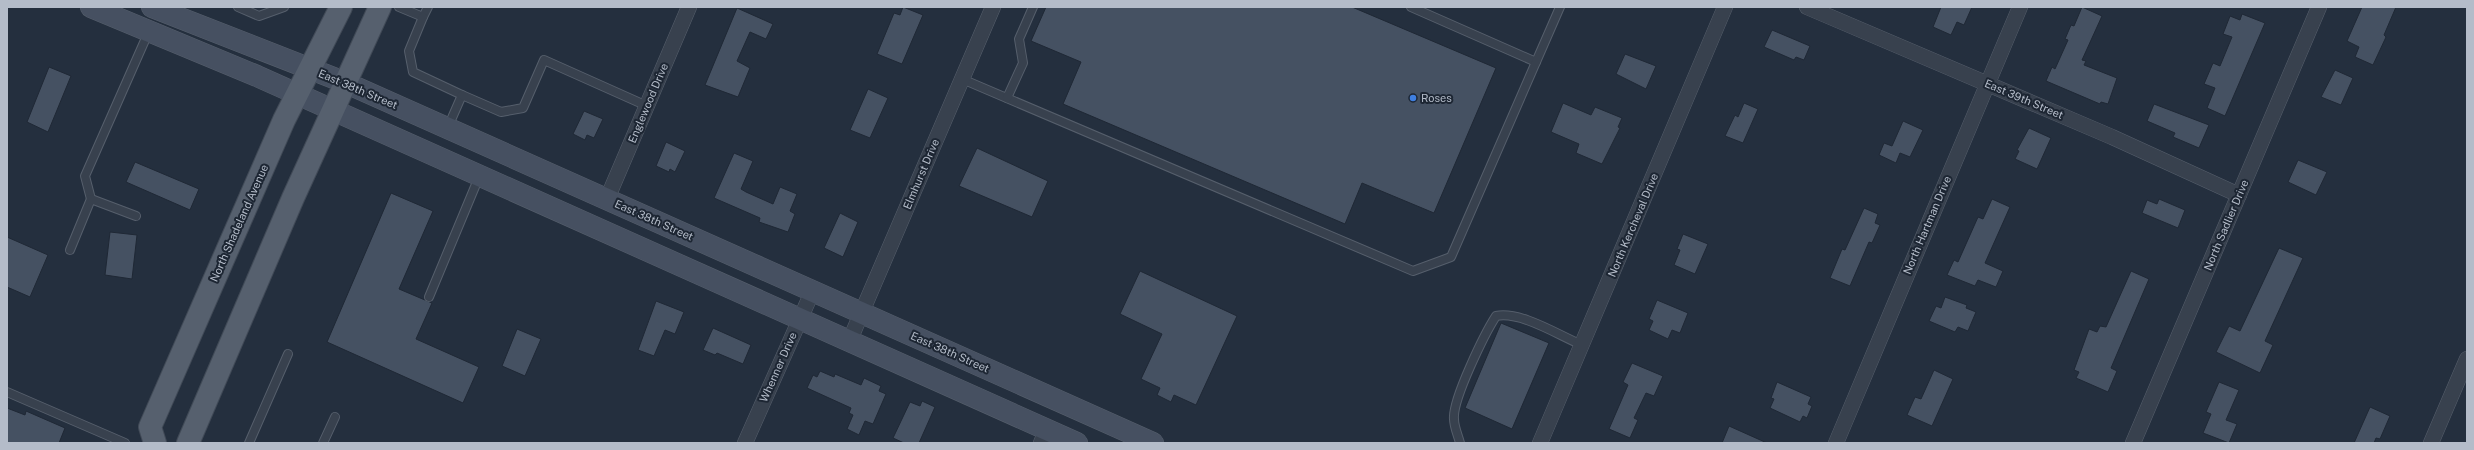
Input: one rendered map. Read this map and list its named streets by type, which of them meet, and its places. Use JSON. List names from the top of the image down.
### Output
{
  "streets": {
    "main road": ["East 38th Street", "North Shadeland Avenue"],
    "street": [
      "East 39th Street",
      "Englewood Drive",
      "Elmhurst Drive",
      "North Kercheval Drive",
      "North Hartman Drive",
      "North Sadlier Drive",
      "Whenner Drive"
    ]
  },
  "crossings": [
    ["East 38th Street", "Englewood Drive"],
    ["East 38th Street", "Elmhurst Drive"],
    ["East 38th Street", "North Shadeland Avenue"],
    ["East 38th Street", "Whenner Drive"],
    ["East 39th Street", "North Hartman Drive"],
    ["East 39th Street", "North Sadlier Drive"]
  ],
  "places": ["Roses"]
}
